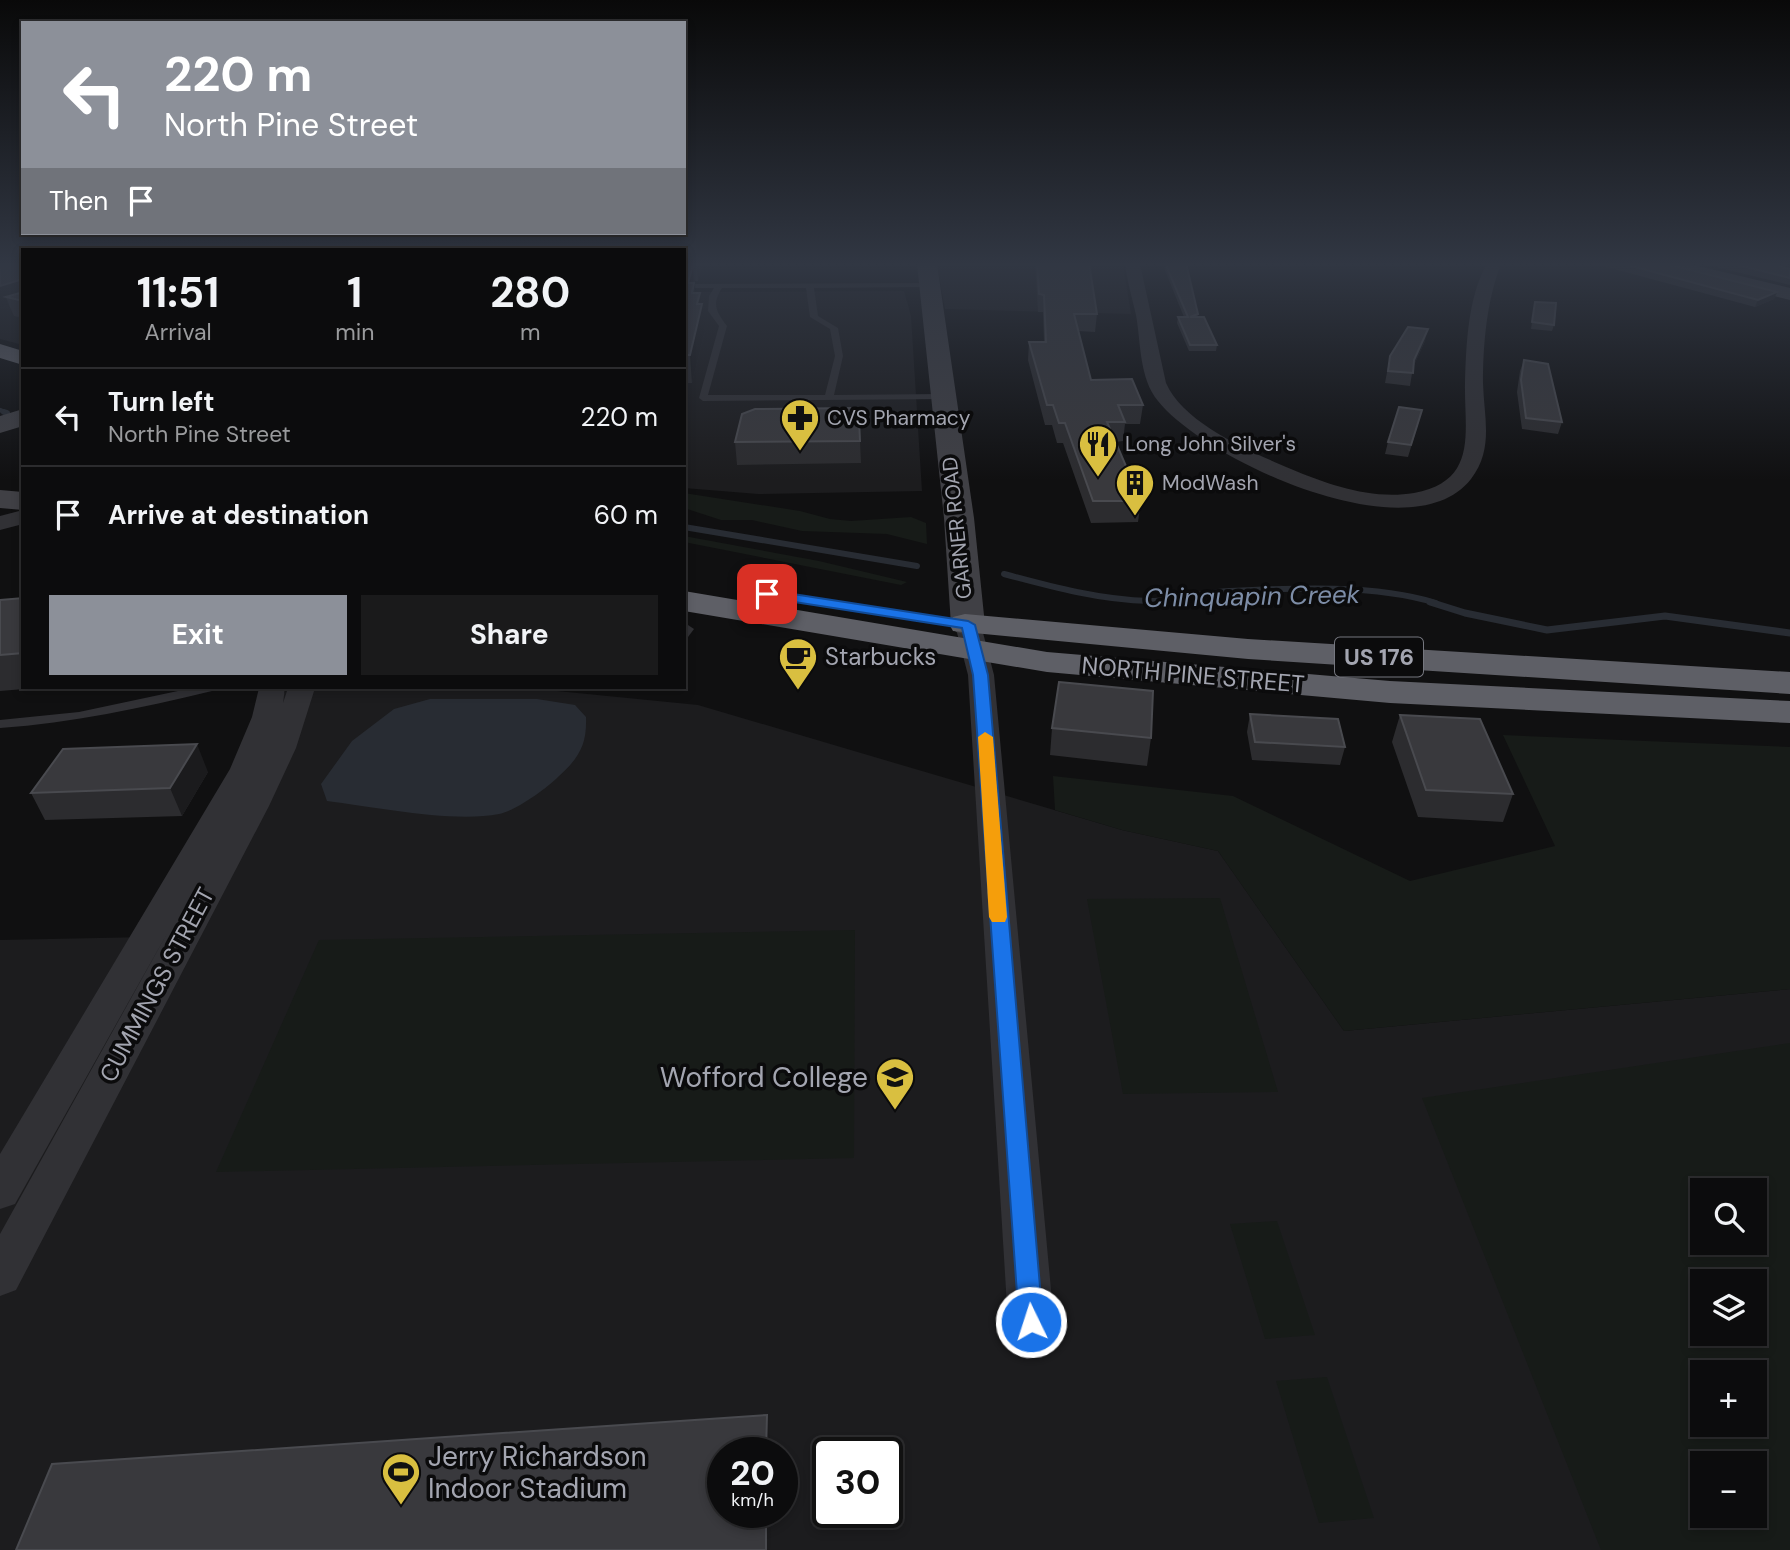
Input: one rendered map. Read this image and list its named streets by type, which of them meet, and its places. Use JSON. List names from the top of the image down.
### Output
{
  "streets": {
    "highway": ["US 176", "NORTH PINE STREET"],
    "street": ["GARNER ROAD", "CUMMINGS STREET"]
  },
  "crossings": [
    ["GARNER ROAD", "NORTH PINE STREET"]
  ],
  "water": ["Chinquapin Creek"],
  "places": {
    "pharmacy": ["CVS Pharmacy"],
    "restaurant": ["Long John Silver's"],
    "building": ["ModWash"],
    "cafe": ["Starbucks"],
    "school or university": ["Wofford College"],
    "sports": ["Jerry Richardson Indoor Stadium"]
  },
  "page": {
    "turn": ["220 m", "North Pine Street"],
    "then": "Then",
    "eta": [
      "11:51",
      "Arrival",
      "1",
      "min",
      "280",
      "m"
    ],
    "list": [
      {
        "name": "Turn left",
        "note": "North Pine Street",
        "value": "220 m"
      },
      {
        "name": "Arrive at destination",
        "value": "60 m"
      }
    ],
    "buttons": ["Exit", "Share"],
    "map_buttons": ["+", "−"],
    "speed": "20 km/h",
    "limit": "30"
  }
}
